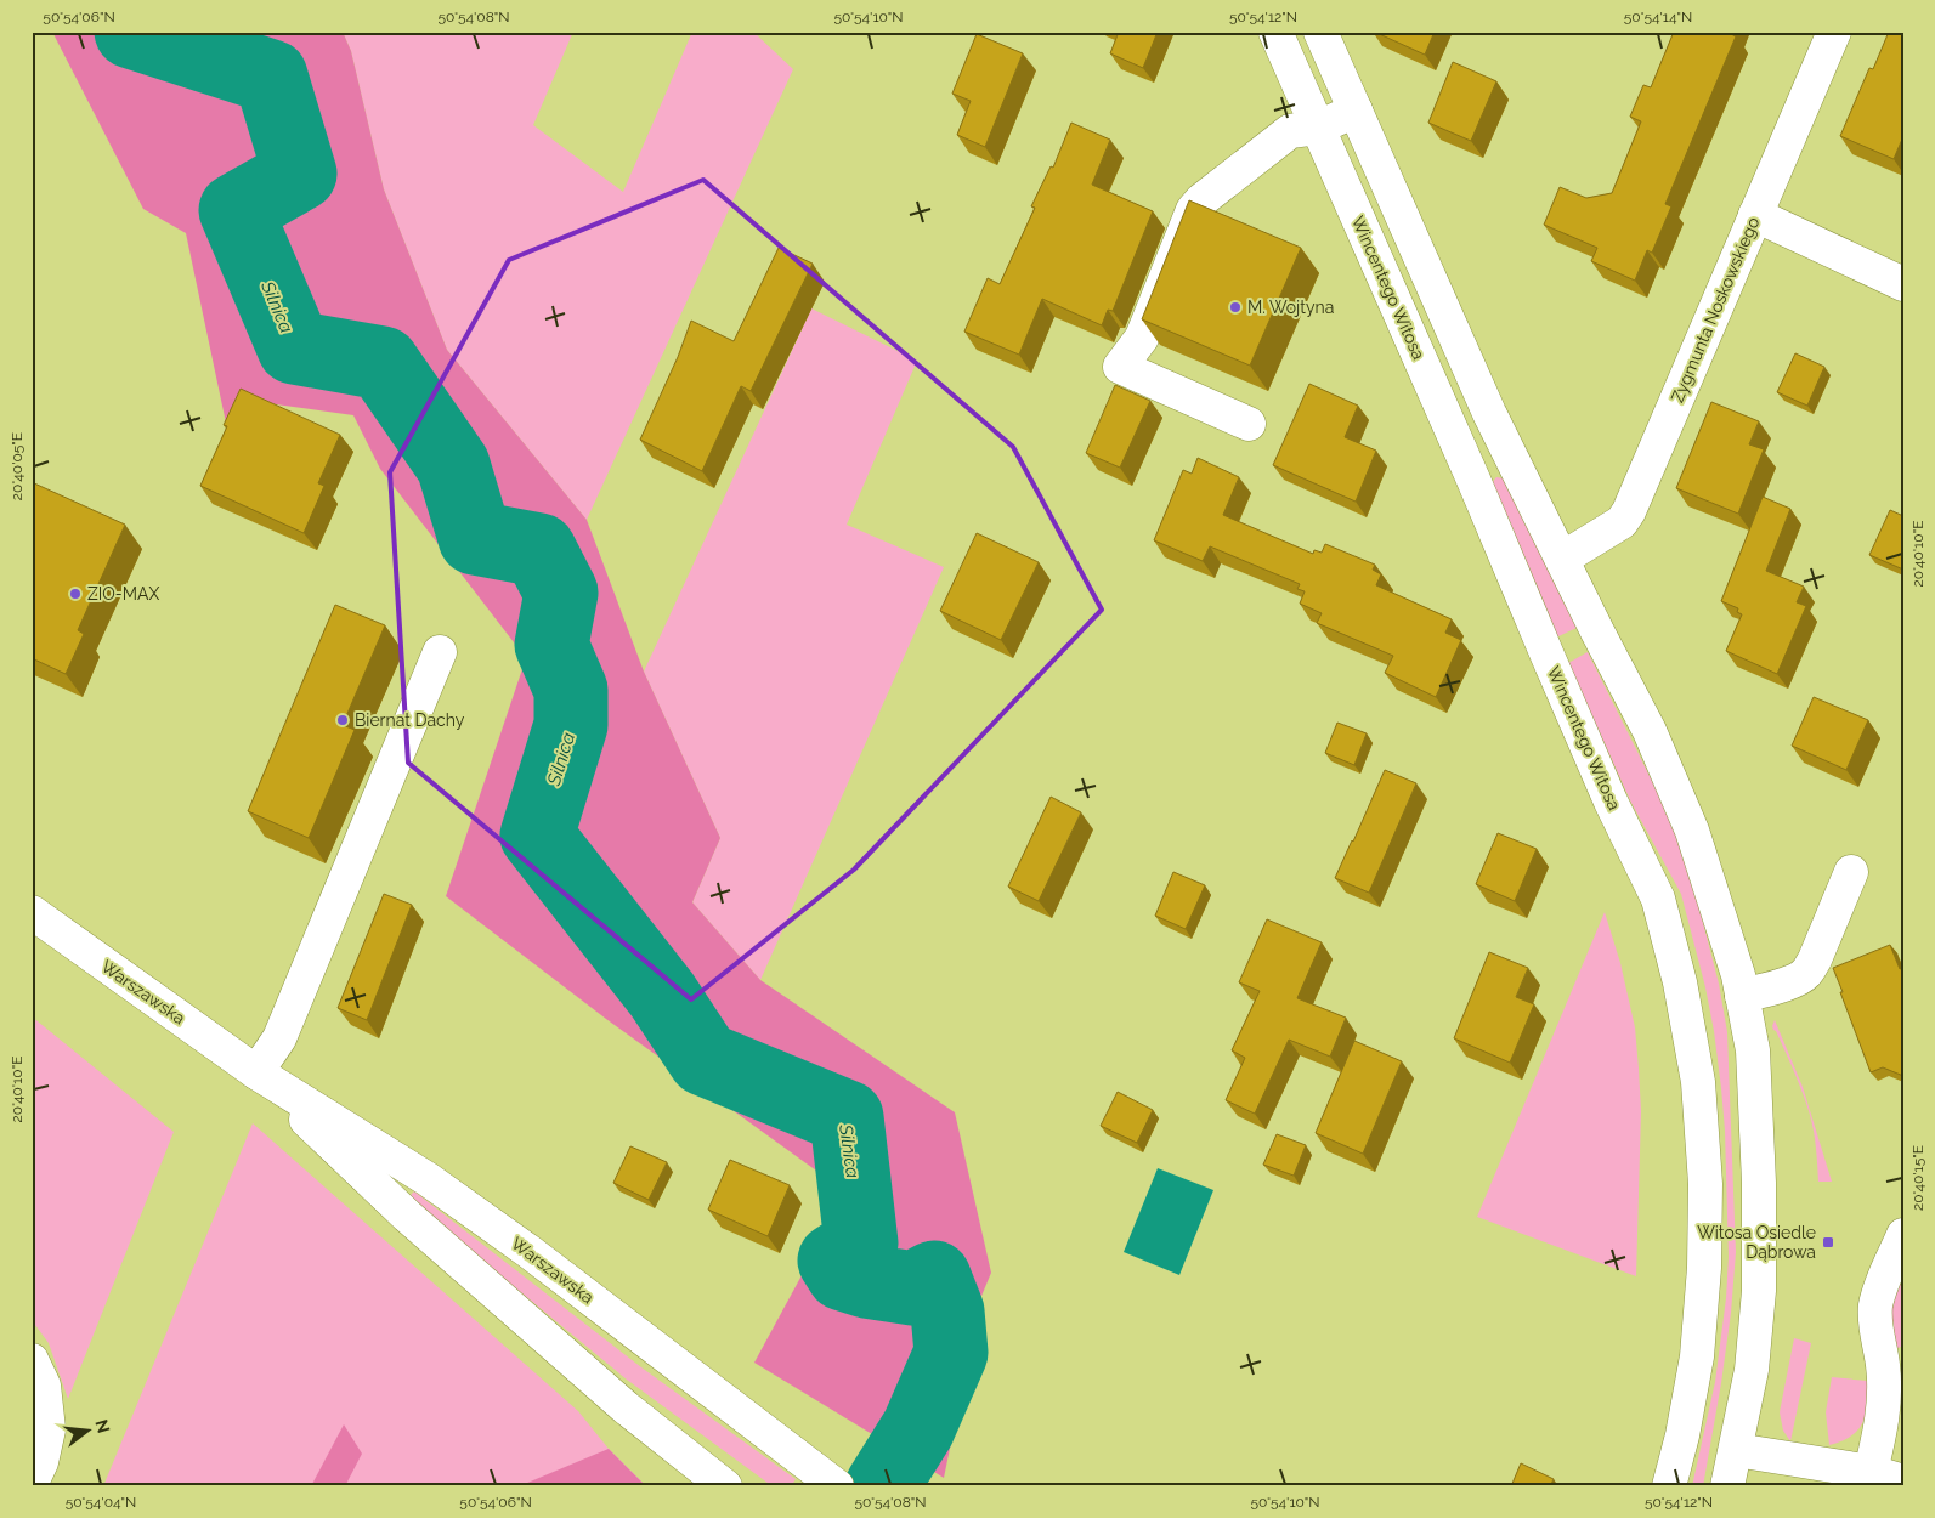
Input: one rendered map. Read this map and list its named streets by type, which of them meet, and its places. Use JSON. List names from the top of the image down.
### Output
{
  "streets": {
    "main road": ["Wincentego Witosa", "Zygmunta Noskowskiego", "Warszawska"]
  },
  "water": ["Silnica"],
  "places": {
    "other": ["M. Wojtyna", "ZIO-MAX", "Biernat Dachy"],
    "transit": ["Witosa Osiedle Dąbrowa"]
  },
  "north": "right",
  "coordinates": [
    "50°54'06\"N",
    "50°54'08\"N",
    "50°54'10\"N",
    "50°54'12\"N",
    "50°54'14\"N",
    "20°40'05\"E",
    "20°40'10\"E",
    "20°40'15\"E",
    "50°54'04\"N"
  ]
}
